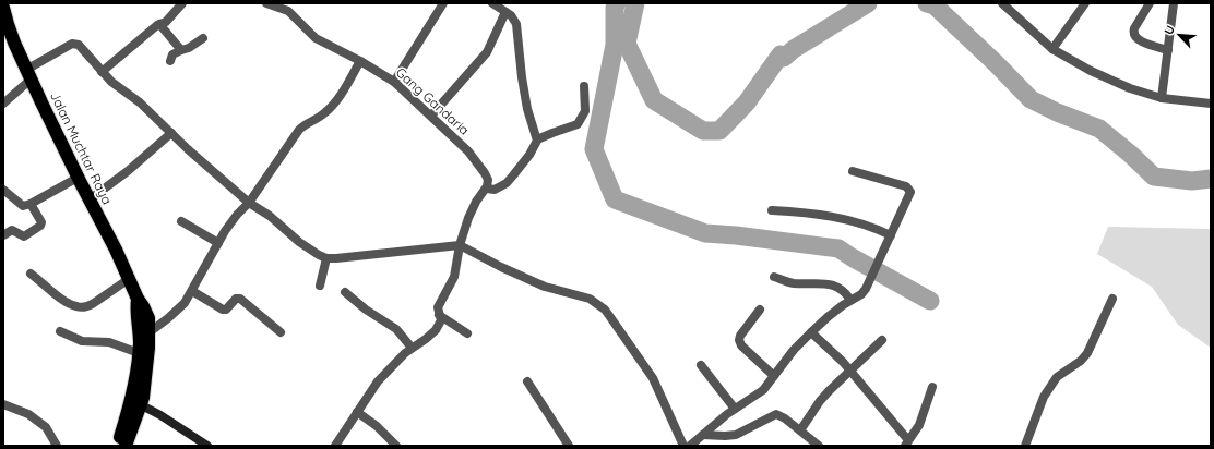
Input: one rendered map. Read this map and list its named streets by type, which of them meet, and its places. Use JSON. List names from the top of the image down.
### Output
{
  "streets": {
    "highway": ["Jalan Muchtar Raya"],
    "street": ["Gang Gandaria"]
  },
  "north": "top left"
}
